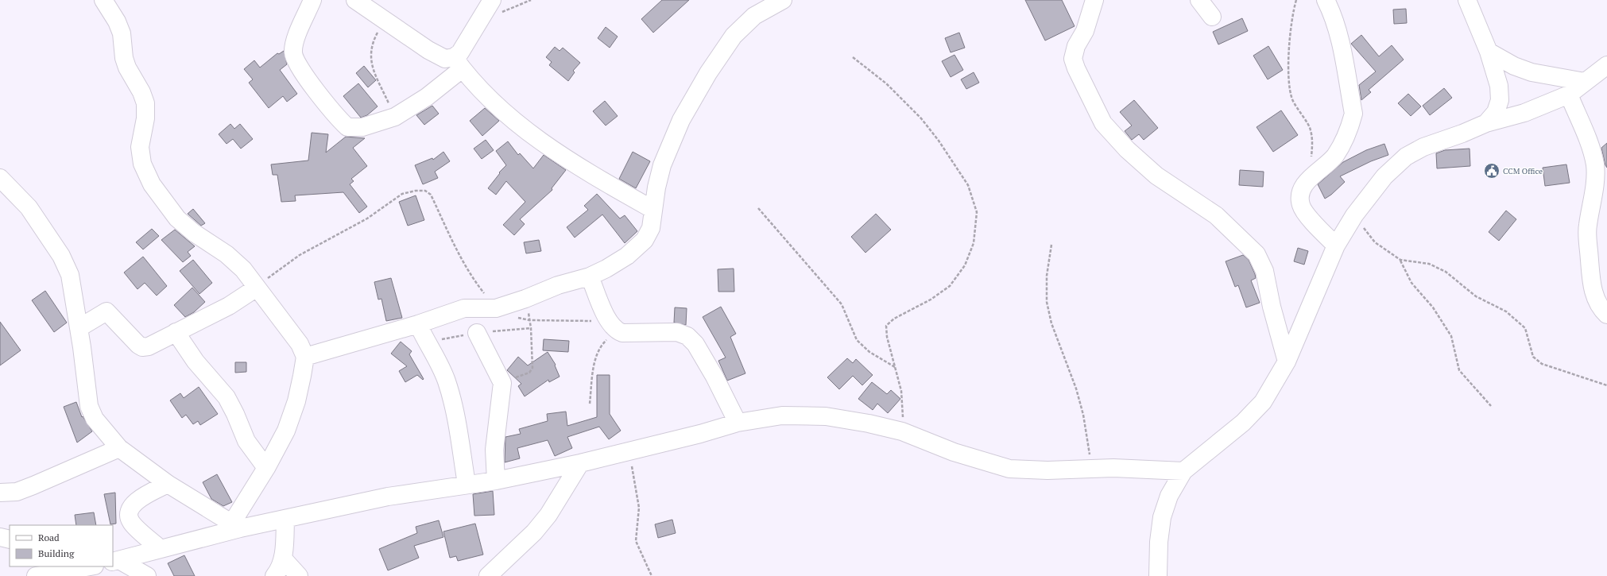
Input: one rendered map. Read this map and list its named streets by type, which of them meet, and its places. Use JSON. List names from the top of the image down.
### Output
{
  "places": {
    "public building": ["CCM Office"]
  },
  "legend": ["Road", "Building"]
}
